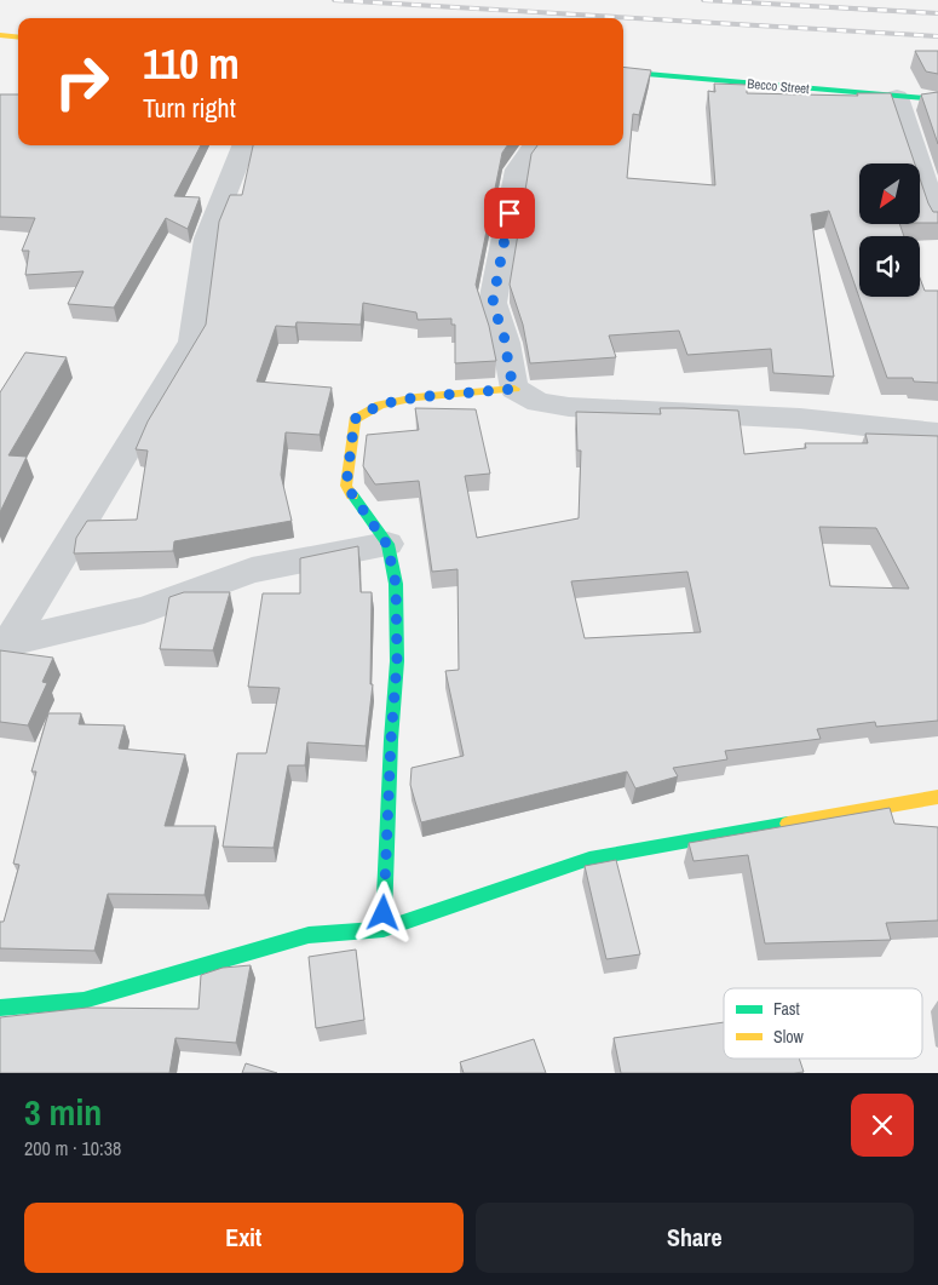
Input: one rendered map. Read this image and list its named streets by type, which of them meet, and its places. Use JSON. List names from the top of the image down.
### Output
{
  "streets": {
    "street": ["Becco Street"]
  },
  "legend": ["Fast", "Slow"],
  "north": "bottom left",
  "page": {
    "turn": ["110 m", "Turn right"],
    "heading": ["3 min", "200 m · 10:38"],
    "buttons": ["Exit", "Share"]
  }
}
